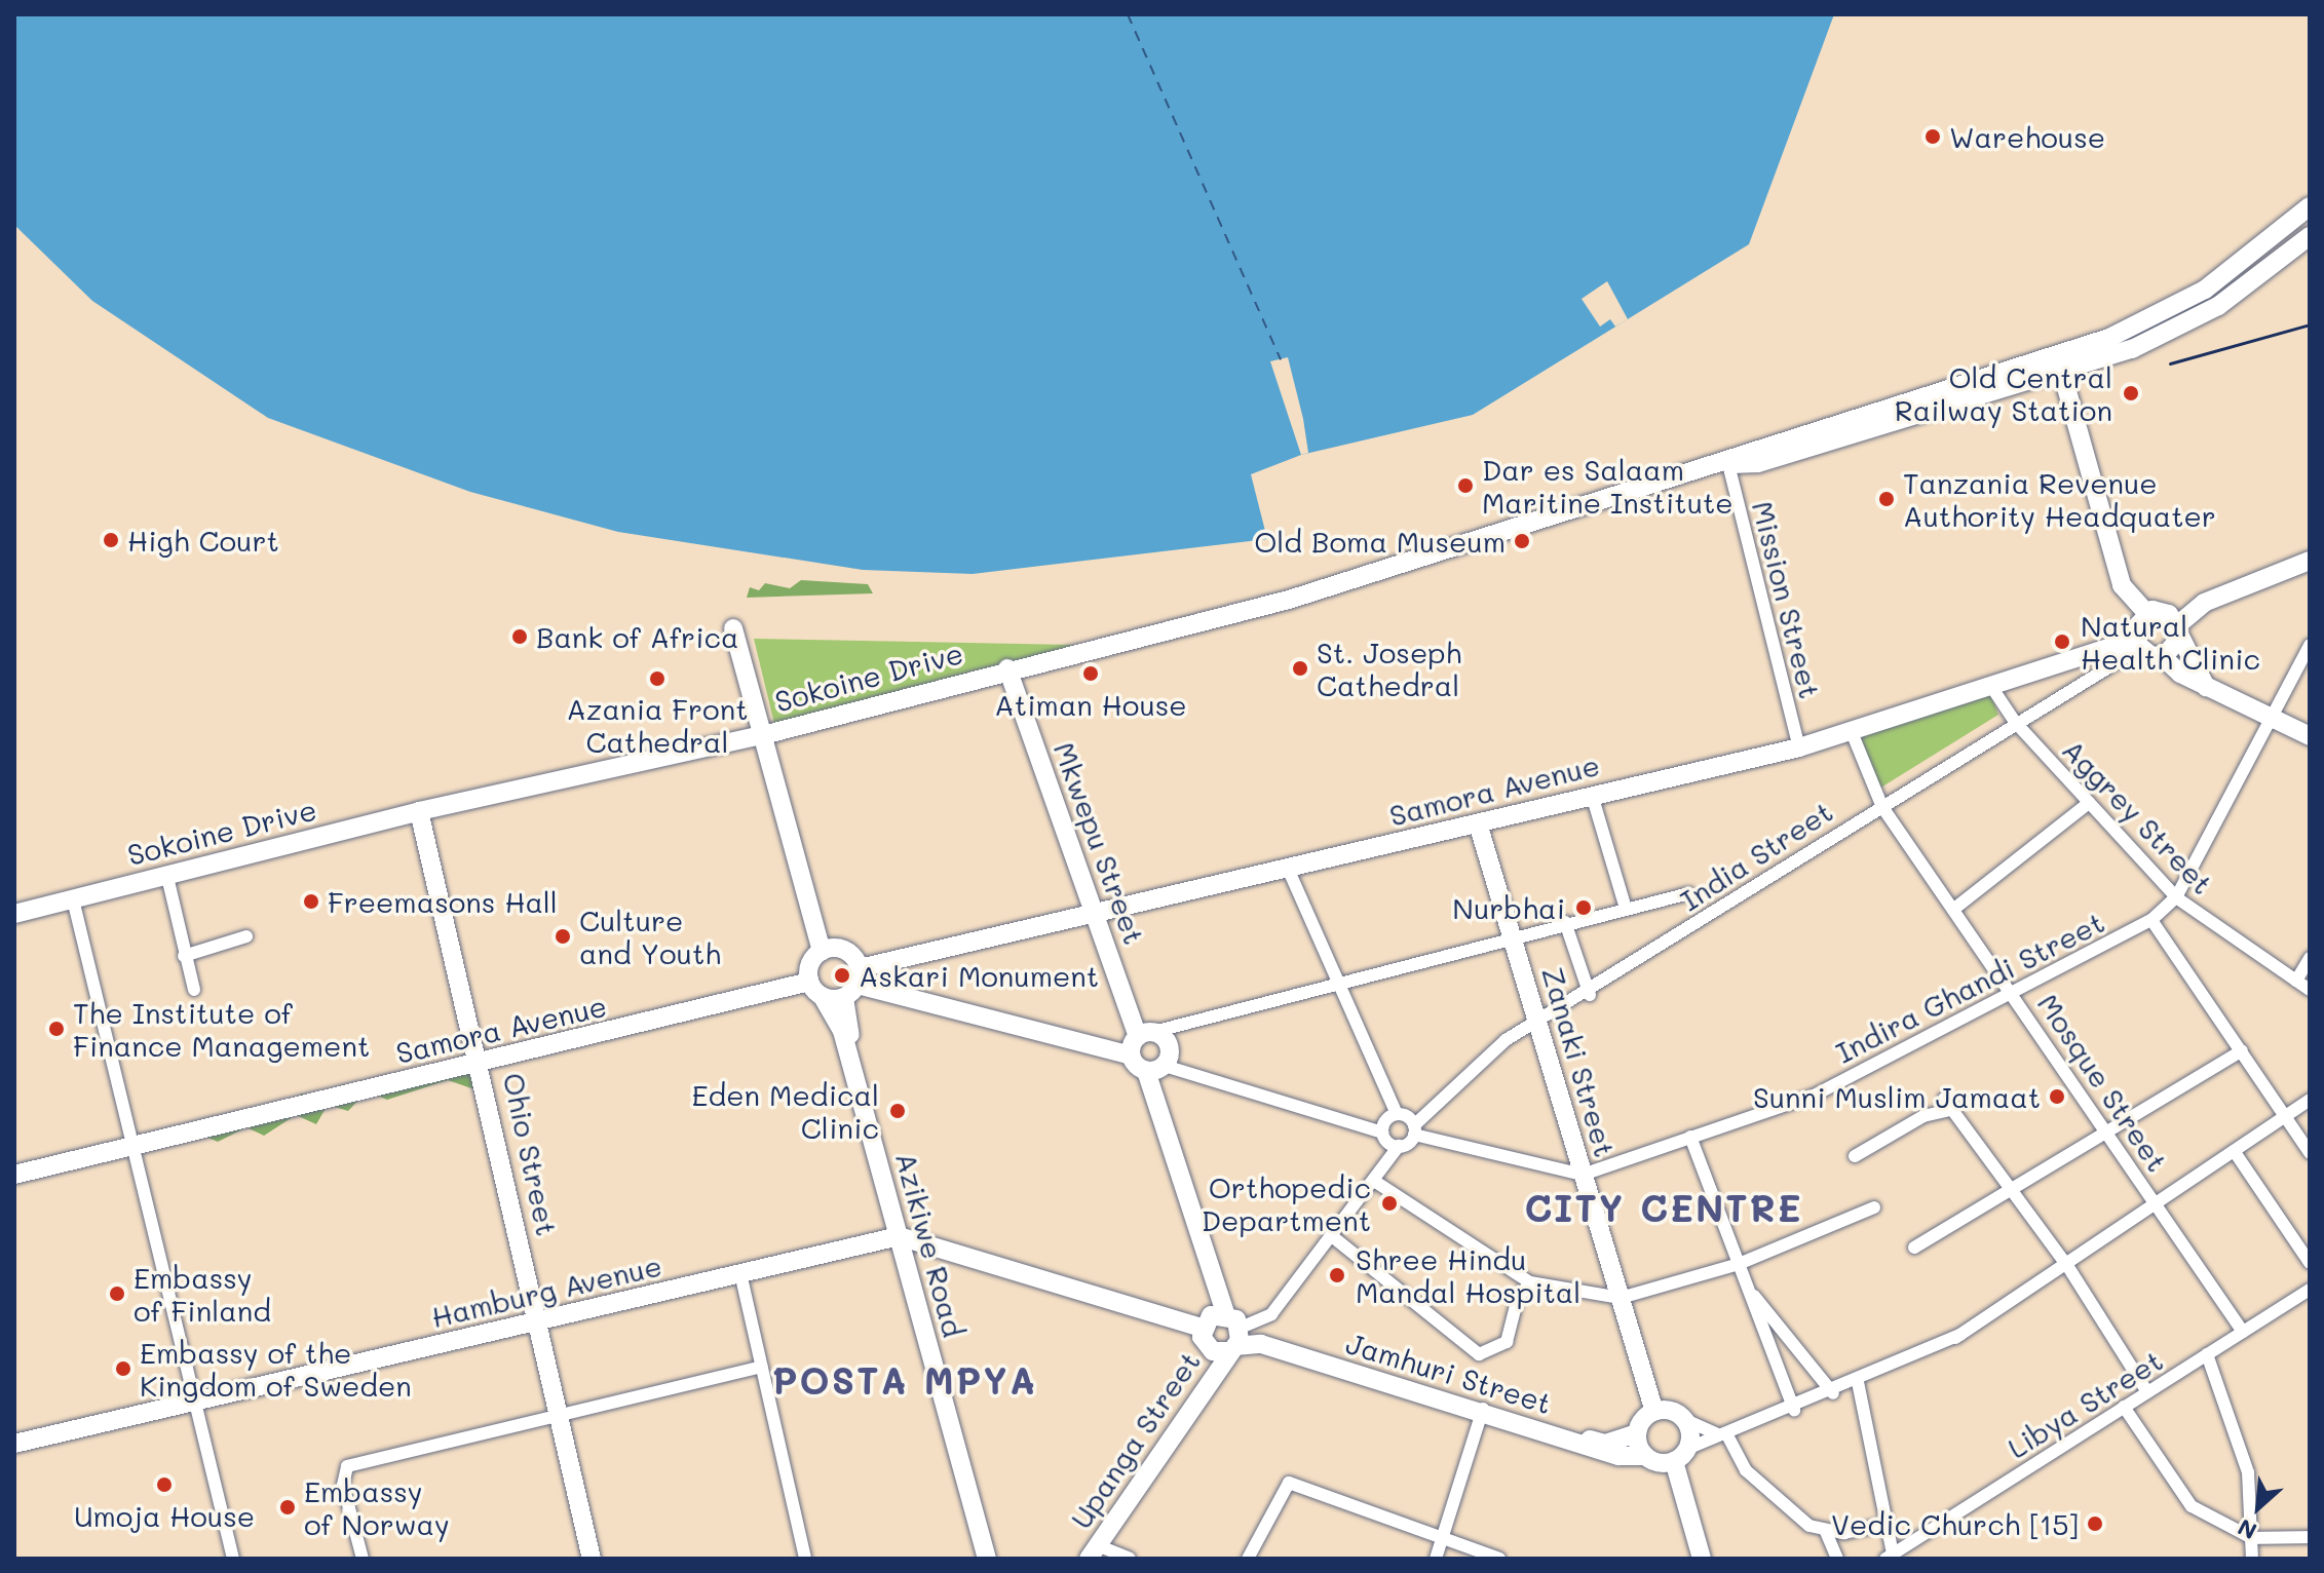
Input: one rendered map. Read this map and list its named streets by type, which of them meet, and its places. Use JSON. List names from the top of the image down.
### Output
{
  "streets": {
    "street": [
      "Mission Street",
      "Sokoine Drive",
      "Samora Avenue",
      "Aggrey Street",
      "Mkwepu Street",
      "India Street",
      "Indira Ghandi Street",
      "Zanaki Street",
      "Mosque Street",
      "Ohio Street",
      "Azikiwe Road",
      "Hamburg Avenue",
      "Jamhuri Street",
      "Libya Street",
      "Upanga Street"
    ]
  },
  "crossings": [
    ["Mission Street", "Sokoine Drive"],
    ["Mission Street", "Samora Avenue"],
    ["Sokoine Drive", "Mkwepu Street"],
    ["Sokoine Drive", "Ohio Street"],
    ["Samora Avenue", "Aggrey Street"],
    ["Samora Avenue", "Mkwepu Street"],
    ["Samora Avenue", "India Street"],
    ["Samora Avenue", "Zanaki Street"],
    ["Samora Avenue", "Mosque Street"],
    ["Samora Avenue", "Ohio Street"],
    ["Samora Avenue", "Azikiwe Road"],
    ["Aggrey Street", "India Street"],
    ["Aggrey Street", "Indira Ghandi Street"],
    ["India Street", "Zanaki Street"],
    ["India Street", "Mosque Street"],
    ["Indira Ghandi Street", "Zanaki Street"],
    ["Indira Ghandi Street", "Mosque Street"],
    ["Mosque Street", "Libya Street"],
    ["Ohio Street", "Hamburg Avenue"],
    ["Azikiwe Road", "Hamburg Avenue"],
    ["Jamhuri Street", "Upanga Street"]
  ],
  "districts": ["CITY CENTRE", "POSTA MPYA"],
  "places": [
    "Warehouse",
    "Old Central Railway Station",
    "Dar es Salaam Maritine Institute",
    "Tanzania Revenue Authority Headquater",
    "High Court",
    "Old Boma Museum",
    "Bank of Africa",
    "Natural Health Clinic",
    "St. Joseph Cathedral",
    "Atiman House",
    "Azania Front Cathedral",
    "Freemasons Hall",
    "Nurbhai",
    "Culture and Youth",
    "Askari Monument",
    "The Institute of Finance Management",
    "Sunni Muslim Jamaat",
    "Eden Medical Clinic",
    "Orthopedic Department",
    "Shree Hindu Mandal Hospital",
    "Embassy of Finland",
    "Embassy of the Kingdom of Sweden",
    "Umoja House",
    "Embassy of Norway",
    "Vedic Church [15]"
  ],
  "north": "bottom left"
}
